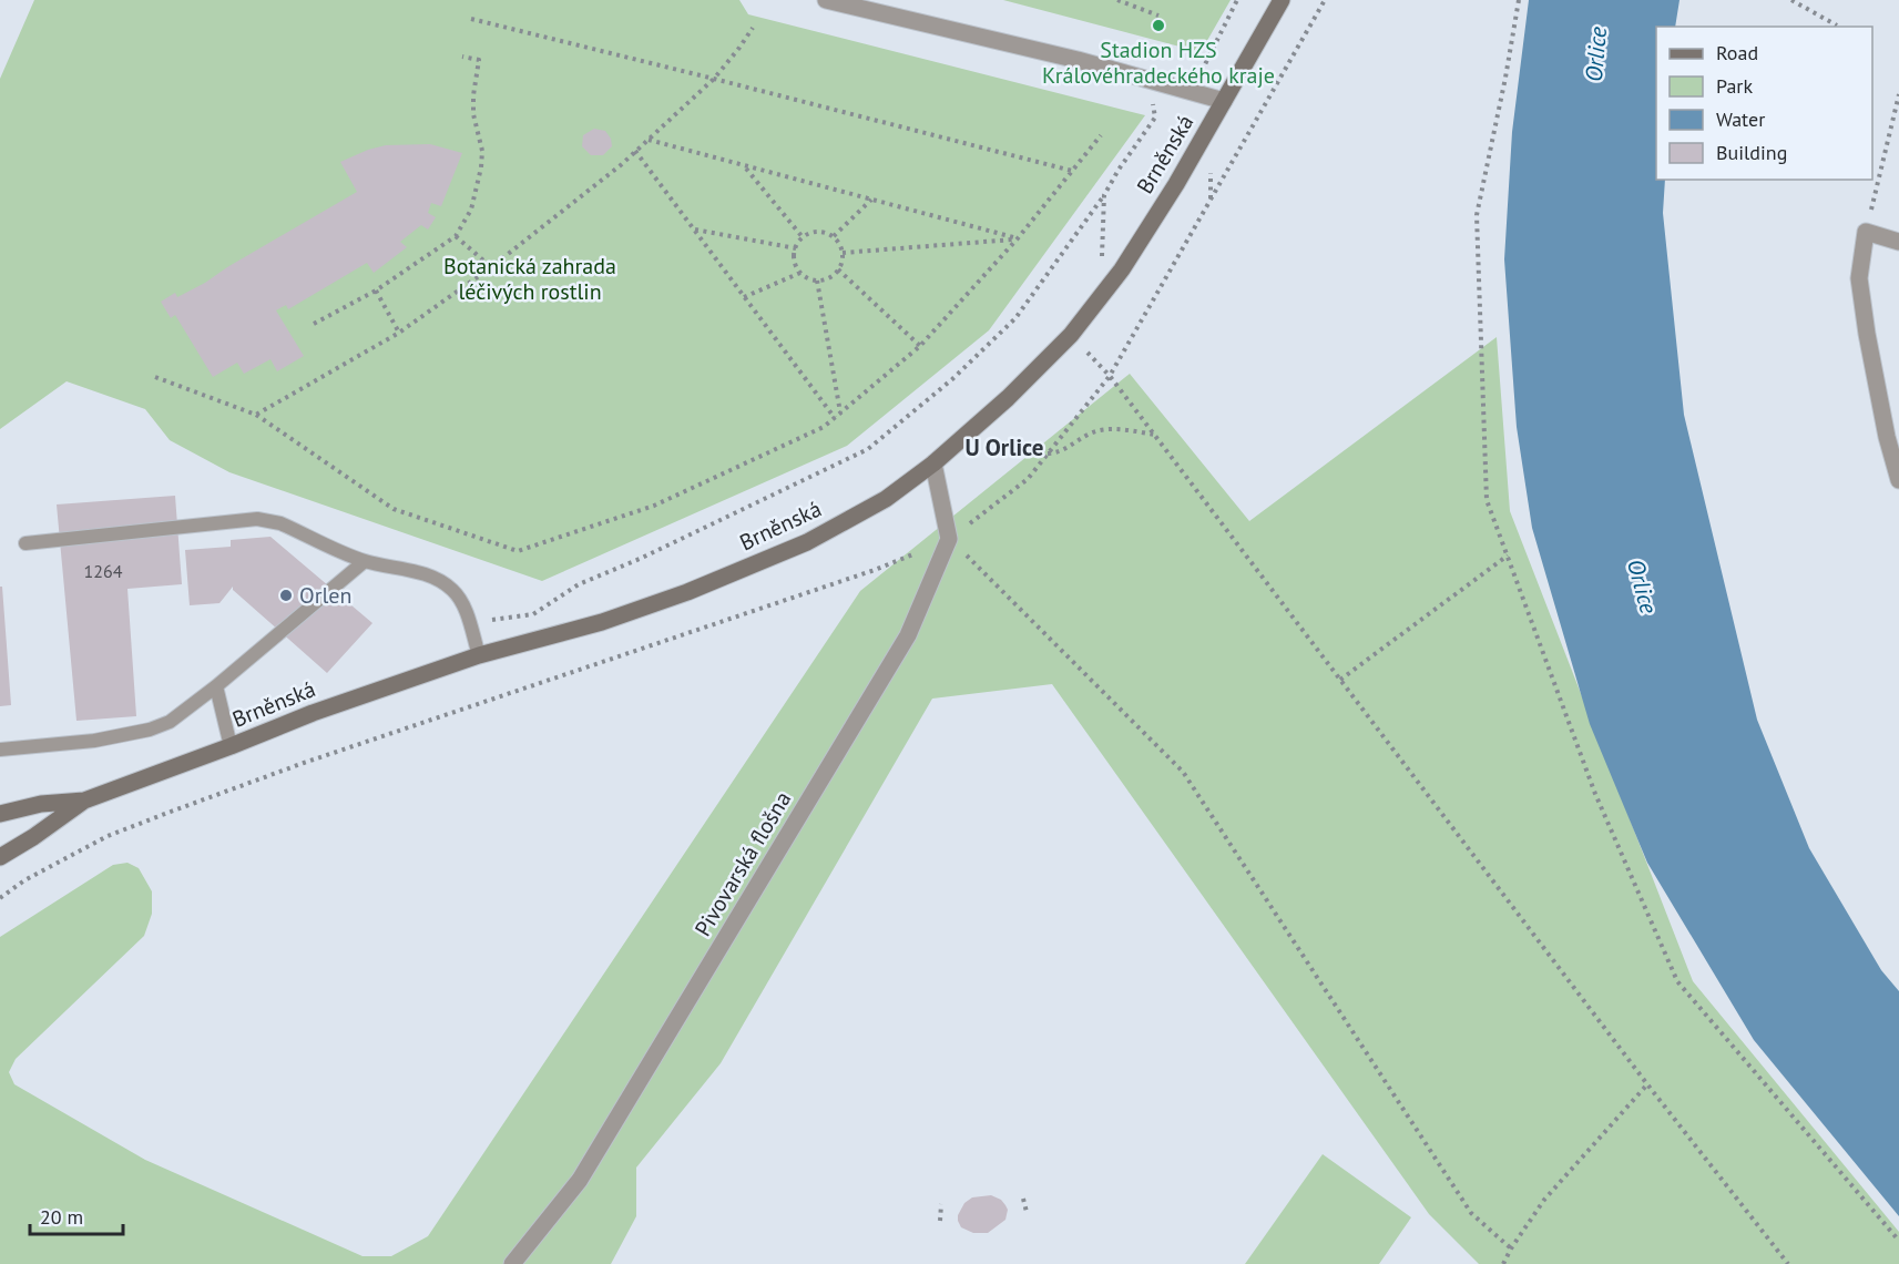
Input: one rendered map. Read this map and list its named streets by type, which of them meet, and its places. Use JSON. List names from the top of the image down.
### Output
{
  "streets": {
    "street": ["Brněnská", "Pivovarská flošna"]
  },
  "districts": ["U Orlice"],
  "water": ["Orlice"],
  "parks": ["Botanická zahrada léčivých rostlin"],
  "places": ["Stadion HZS Královéhradeckého kraje", "Orlen"],
  "house_numbers": ["1264"],
  "legend": [
    "Road",
    "Park",
    "Water",
    "Building"
  ],
  "scale_bar": "20 m"
}
